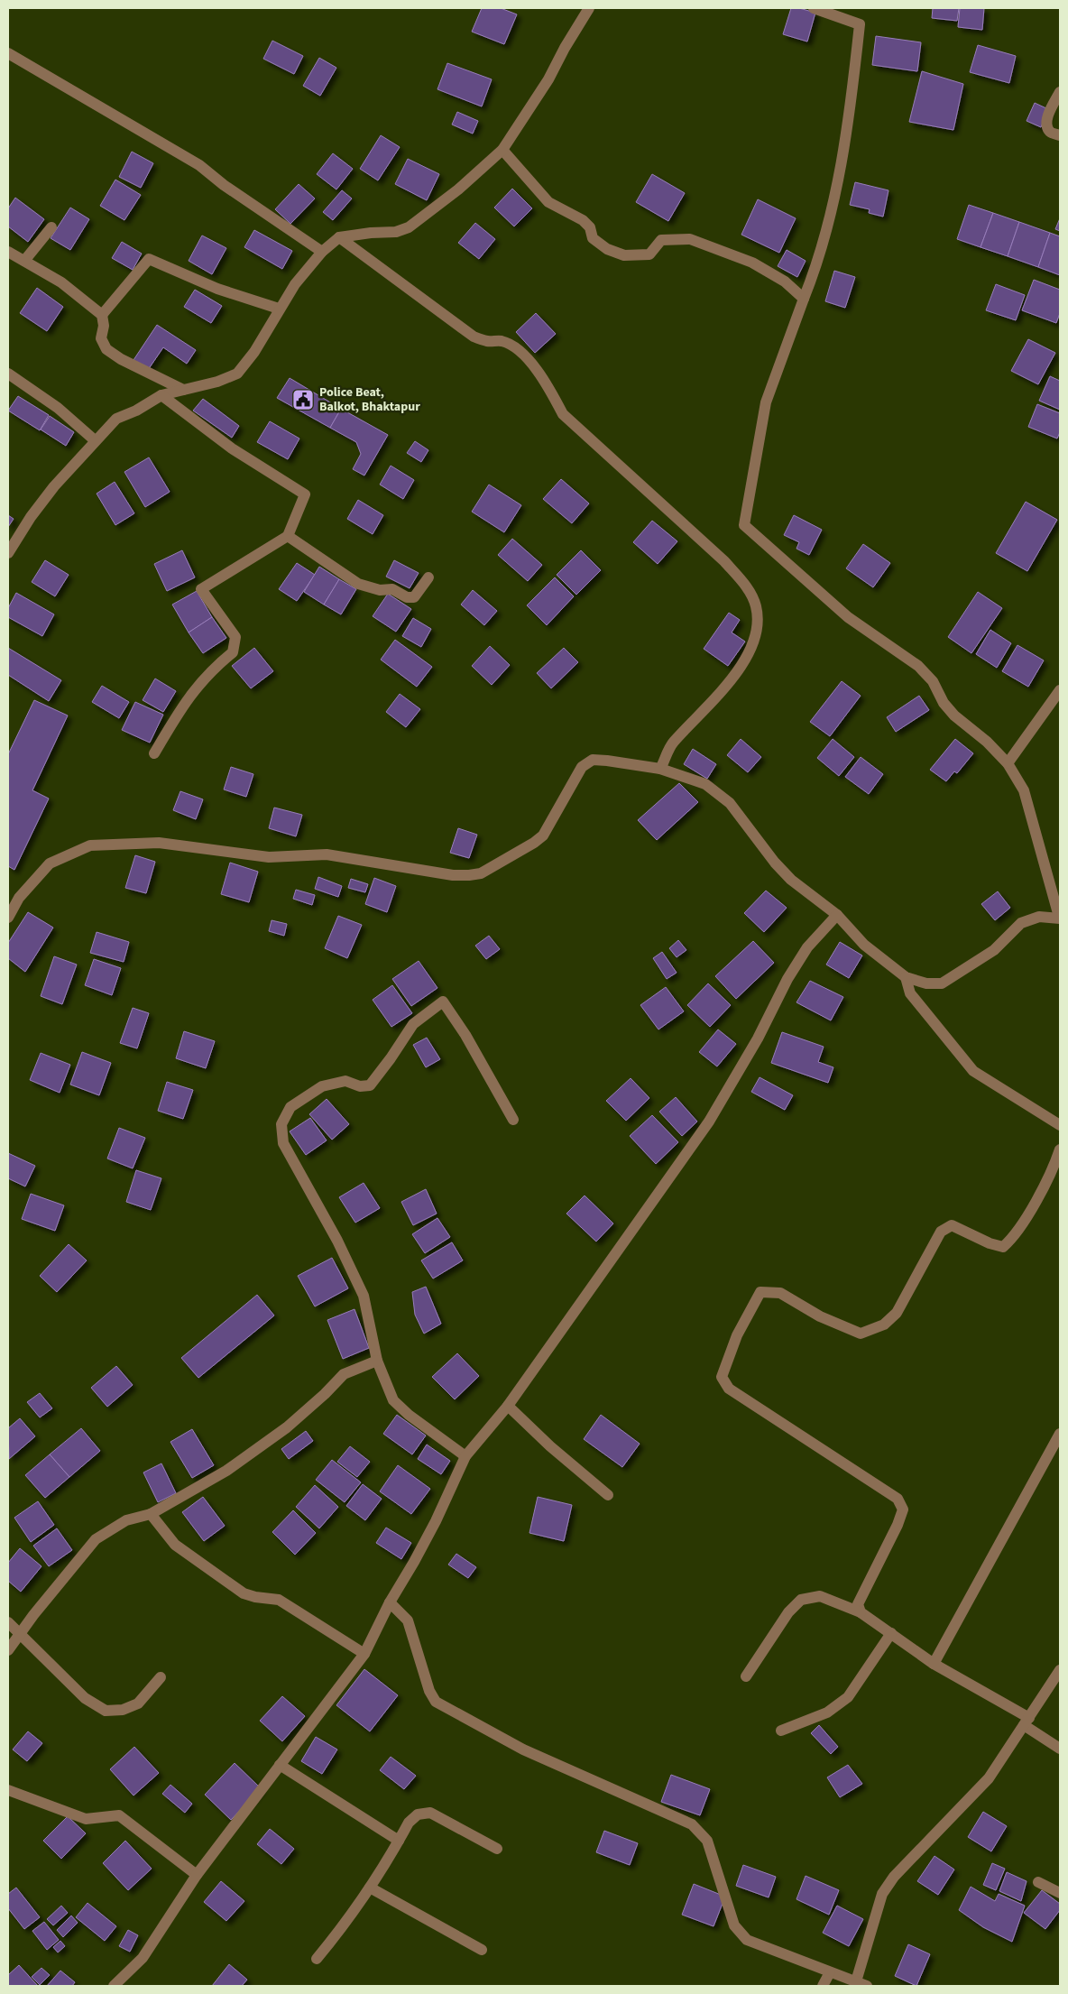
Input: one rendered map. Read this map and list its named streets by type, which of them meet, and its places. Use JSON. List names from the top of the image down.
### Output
{
  "places": {
    "public building": ["Police Beat, Balkot, Bhaktapur"]
  }
}
